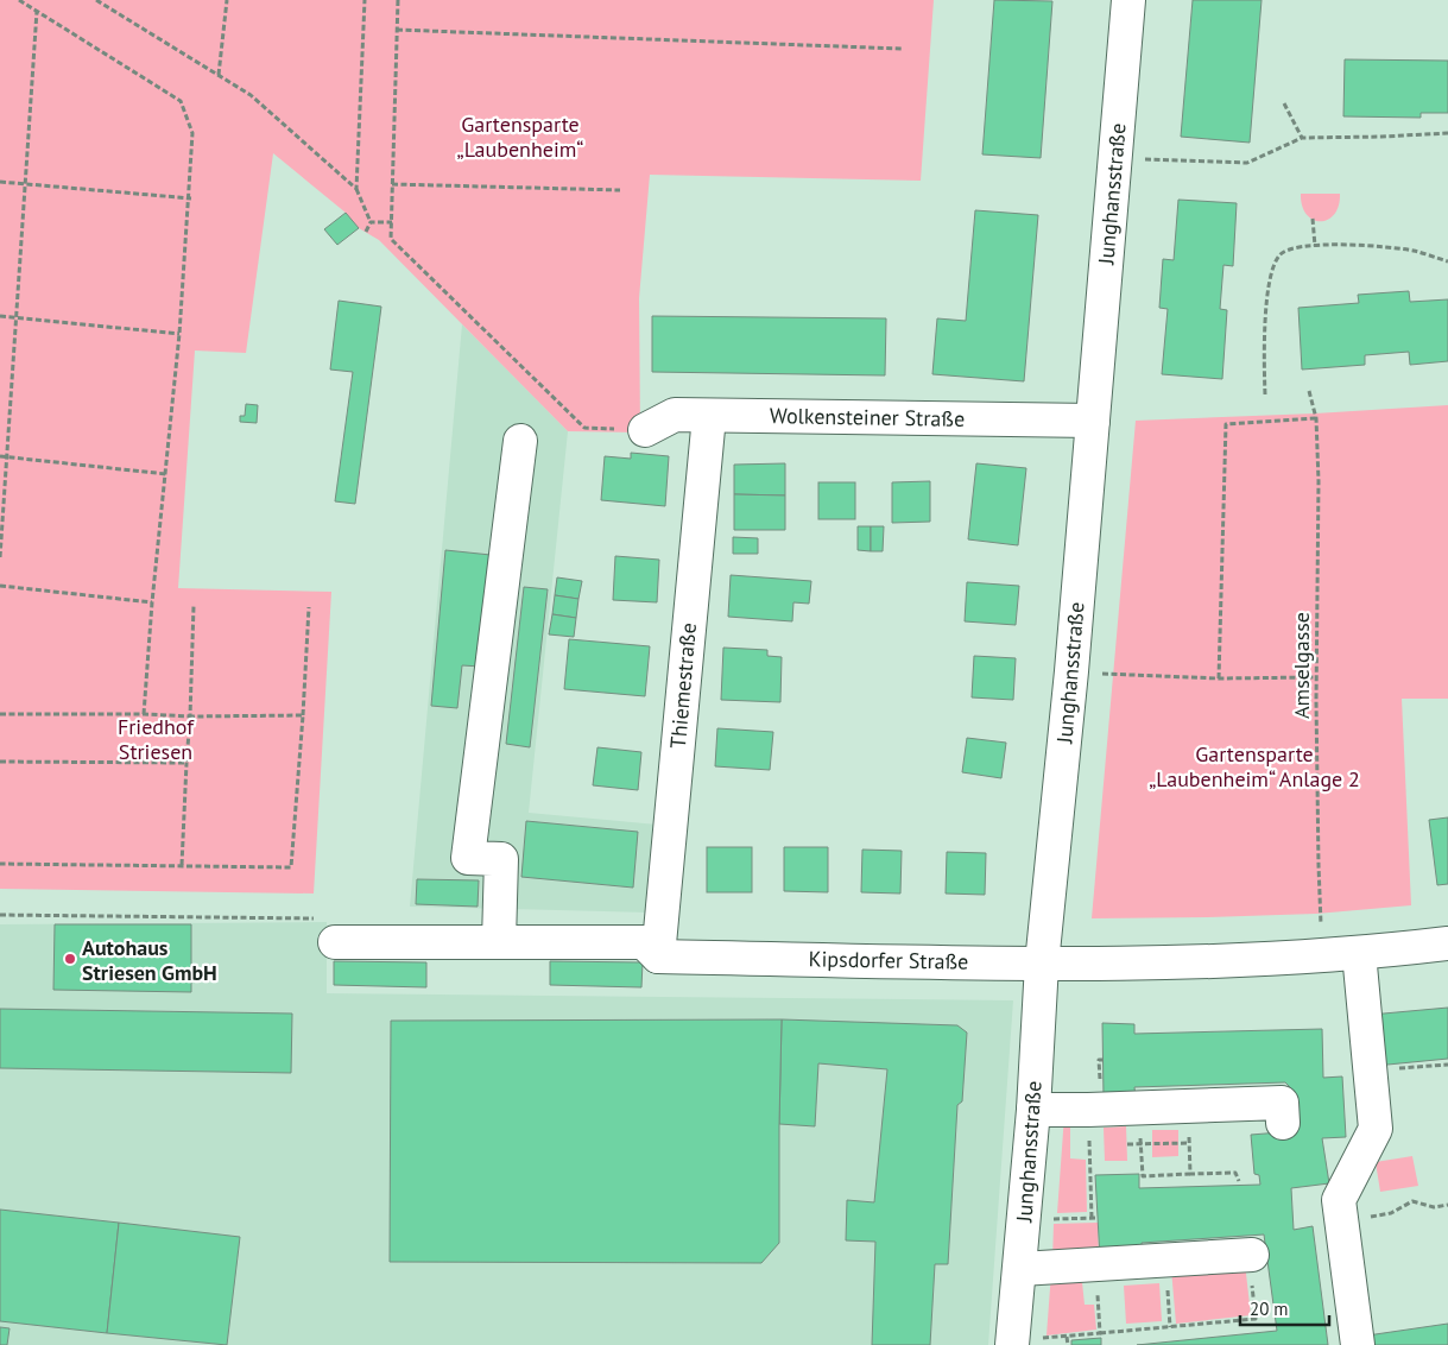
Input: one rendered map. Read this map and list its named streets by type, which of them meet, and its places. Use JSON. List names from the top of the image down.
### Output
{
  "streets": {
    "street": [
      "Junghansstraße",
      "Wolkensteiner Straße",
      "Thiemestraße",
      "Kipsdorfer Straße"
    ],
    "path": ["Amselgasse"]
  },
  "crossings": [
    ["Junghansstraße", "Wolkensteiner Straße"],
    ["Junghansstraße", "Kipsdorfer Straße"],
    ["Wolkensteiner Straße", "Thiemestraße"],
    ["Thiemestraße", "Kipsdorfer Straße"]
  ],
  "parks": ["Gartensparte „Laubenheim“", "Friedhof Striesen", "Gartensparte „Laubenheim“ Anlage 2"],
  "places": ["Autohaus Striesen GmbH"],
  "scale_bar": "20 m"
}
